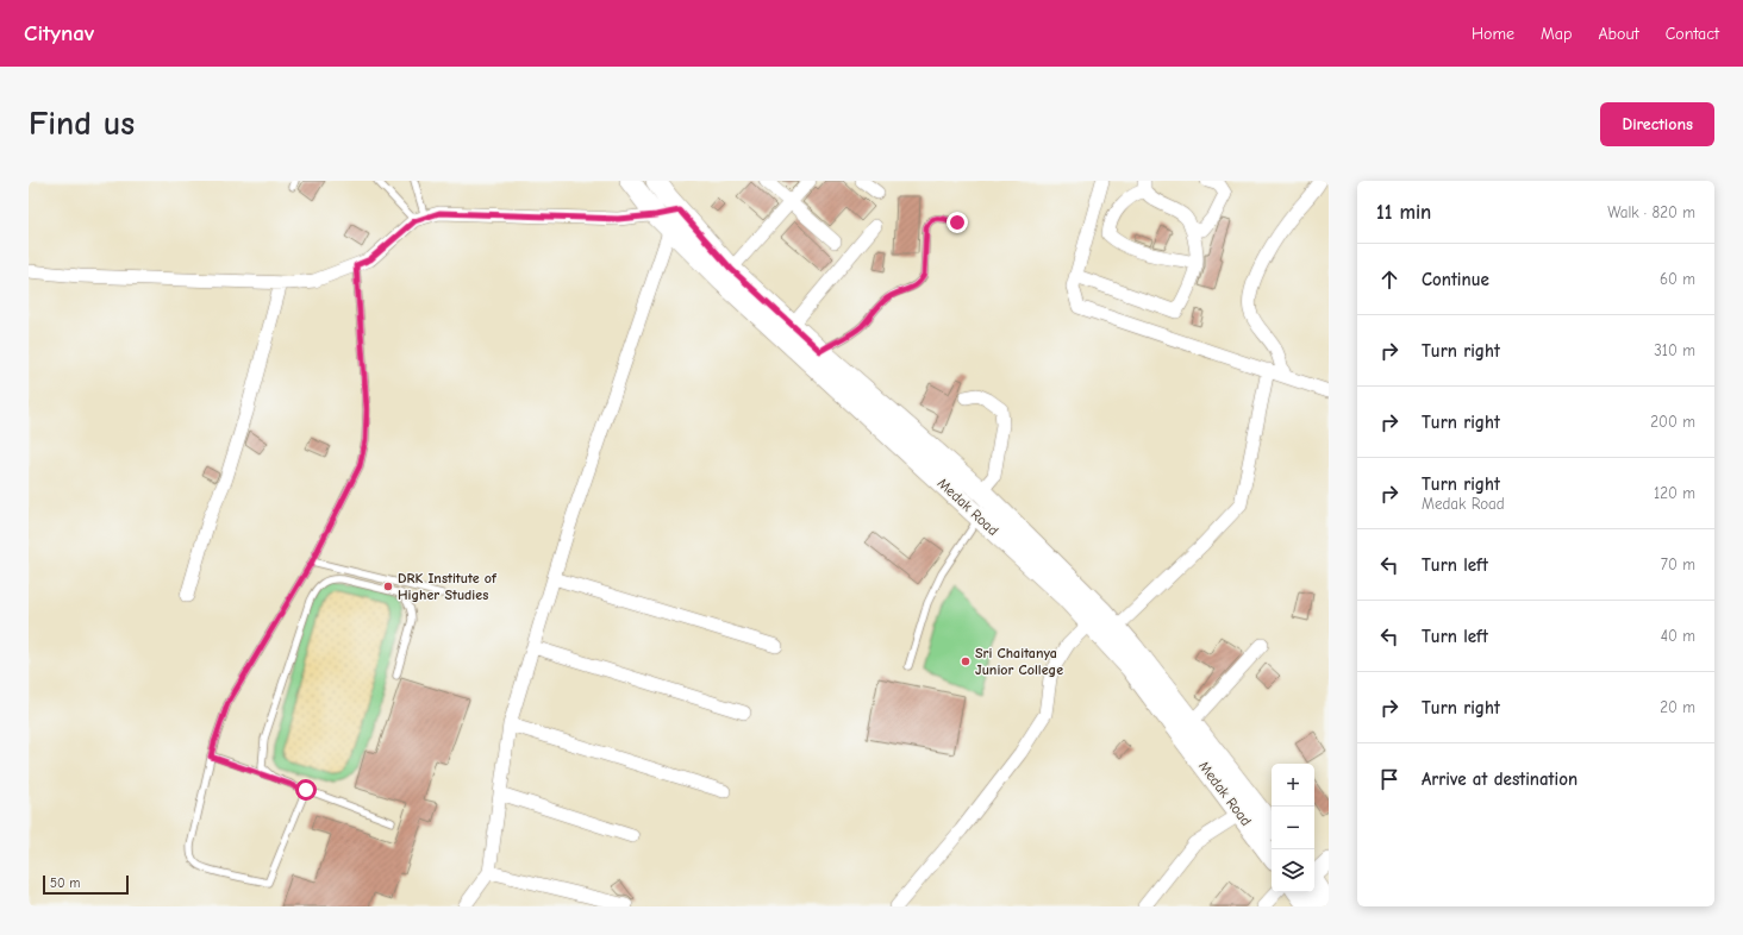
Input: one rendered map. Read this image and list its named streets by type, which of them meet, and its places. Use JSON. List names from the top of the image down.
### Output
{
  "streets": {
    "main road": ["Medak Road"]
  },
  "places": ["DRK Institute of Higher Studies", "Sri Chaitanya Junior College"],
  "scale_bar": "50 m",
  "page": {
    "header": "Citynav",
    "nav": [
      "Home",
      "Map",
      "About",
      "Contact"
    ],
    "buttons": "Directions",
    "title": "Find us",
    "heading": ["11 min", "Walk · 820 m"],
    "list": [
      ["Continue", "60 m"],
      ["Turn right", "310 m"],
      ["Turn right", "200 m"],
      ["Turn right", "Medak Road", "120 m"],
      ["Turn left", "70 m"],
      ["Turn left", "40 m"],
      ["Turn right", "20 m"],
      "Arrive at destination"
    ],
    "map_buttons": ["+", "−"],
    "scale": "50 m"
  }
}
